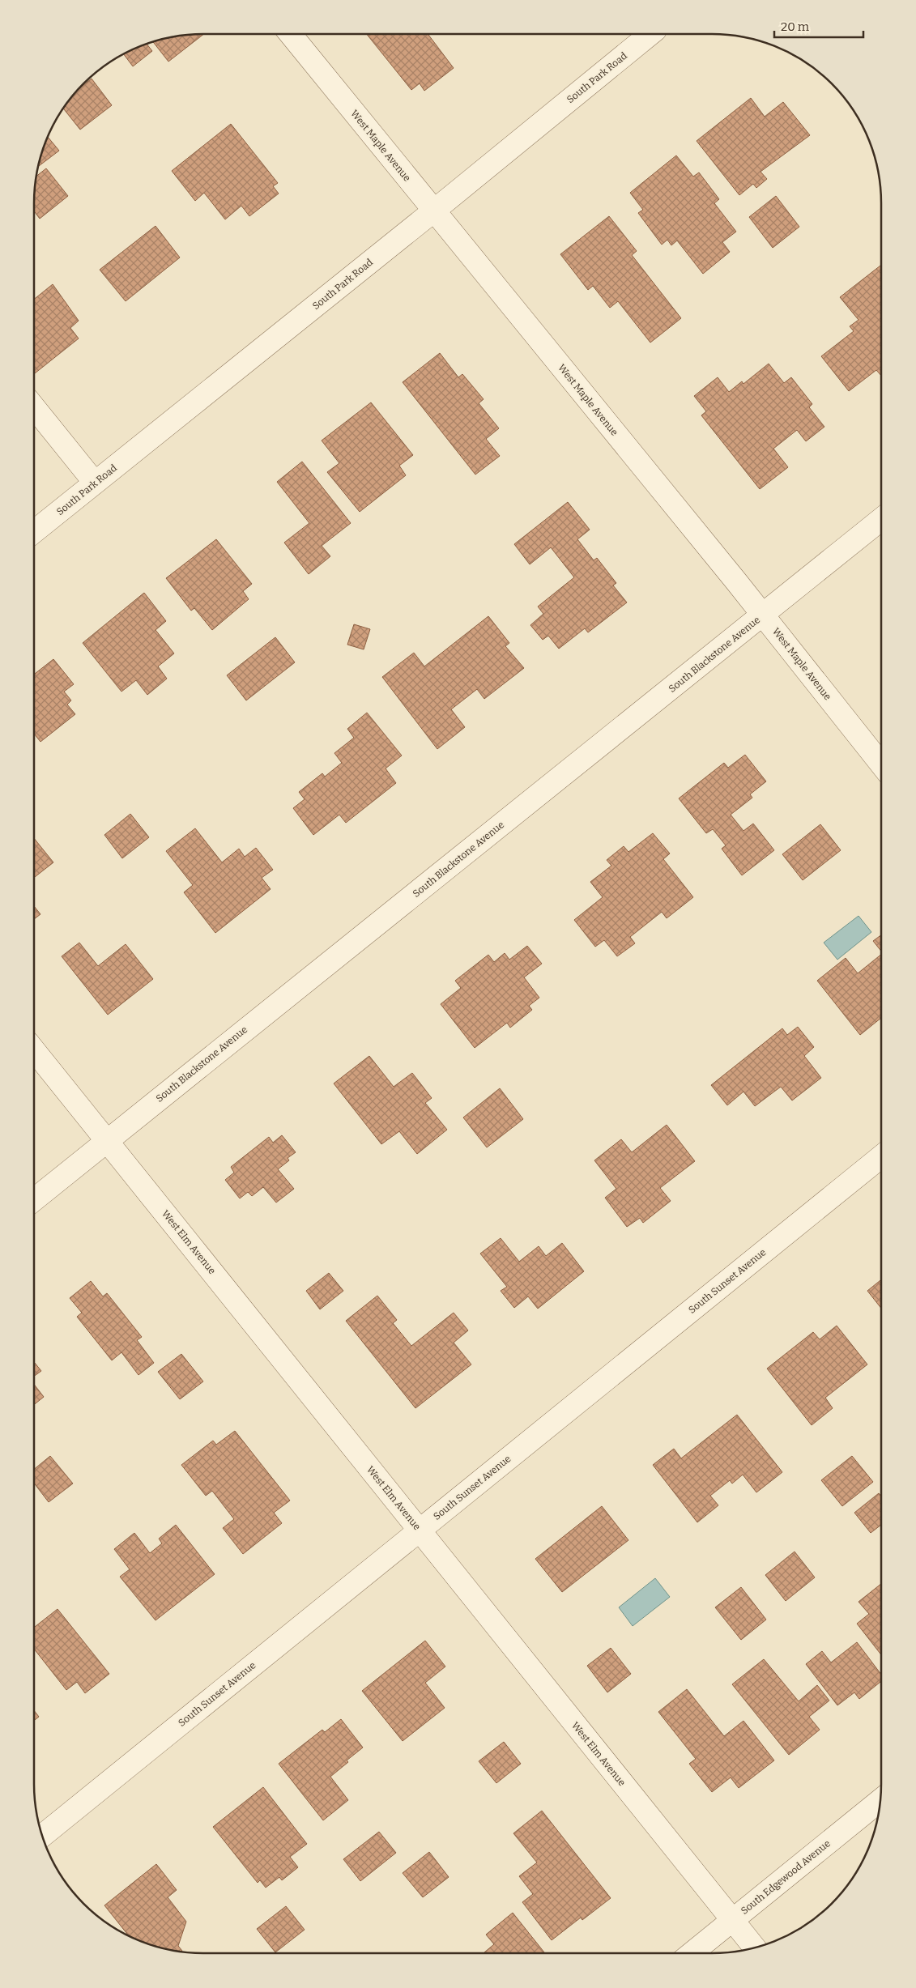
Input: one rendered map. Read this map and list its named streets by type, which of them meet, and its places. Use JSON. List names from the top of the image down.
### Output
{
  "streets": {
    "street": [
      "South Park Road",
      "West Maple Avenue",
      "South Blackstone Avenue",
      "West Elm Avenue",
      "South Sunset Avenue",
      "South Edgewood Avenue"
    ]
  },
  "crossings": [
    ["South Park Road", "West Maple Avenue"],
    ["West Maple Avenue", "South Blackstone Avenue"],
    ["South Blackstone Avenue", "West Elm Avenue"],
    ["West Elm Avenue", "South Sunset Avenue"],
    ["West Elm Avenue", "South Edgewood Avenue"]
  ],
  "scale_bar": "20 m"
}
